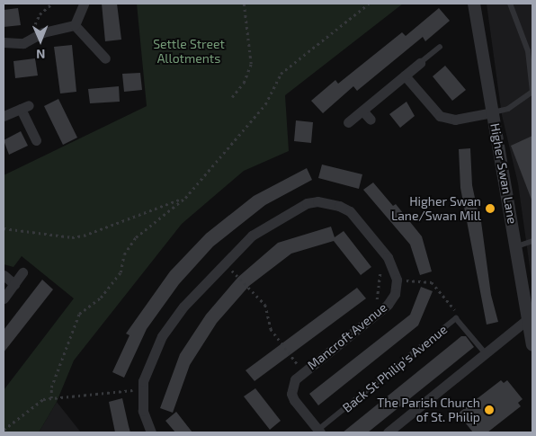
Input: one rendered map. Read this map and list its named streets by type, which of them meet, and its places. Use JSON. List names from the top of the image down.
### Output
{
  "streets": {
    "street": ["Higher Swan Lane", "Mancroft Avenue"],
    "lane": ["Back St Philip's Avenue"]
  },
  "crossings": [
    ["Mancroft Avenue", "Back St Philip's Avenue"]
  ],
  "parks": ["Settle Street Allotments"],
  "places": ["Higher Swan Lane/Swan Mill", "The Parish Church of St. Philip"],
  "north": "bottom"
}
